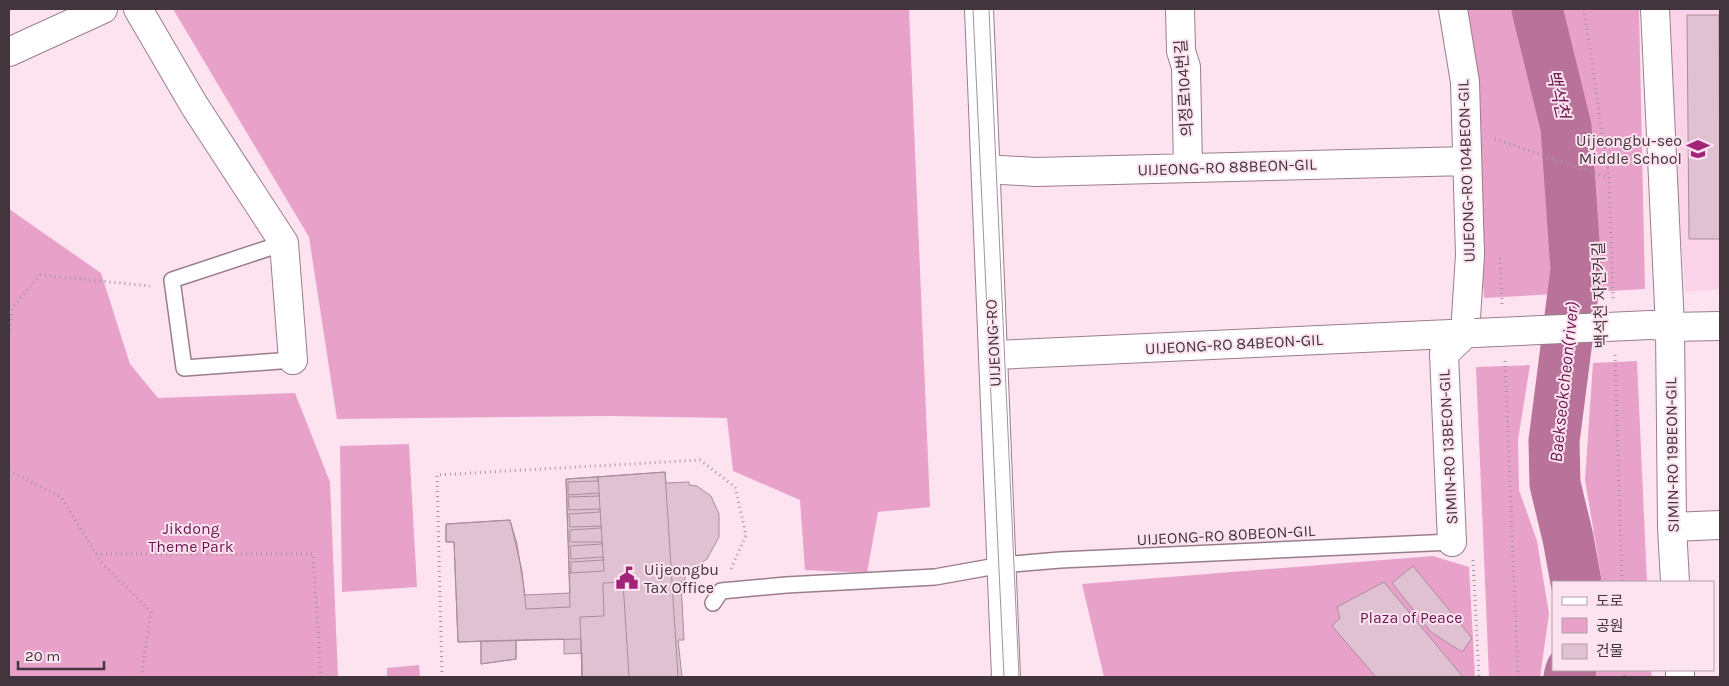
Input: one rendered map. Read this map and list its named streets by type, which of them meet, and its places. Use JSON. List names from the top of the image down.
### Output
{
  "streets": {
    "street": [
      "의정로104번길",
      "UIJEONG-RO 88BEON-GIL",
      "UIJEONG-RO 104BEON-GIL",
      "UIJEONG-RO",
      "UIJEONG-RO 84BEON-GIL",
      "SIMIN-RO 13BEON-GIL",
      "SIMIN-RO 19BEON-GIL"
    ],
    "lane": ["UIJEONG-RO 80BEON-GIL"],
    "path": ["백석천 자전거길"]
  },
  "crossings": [
    ["의정로104번길", "UIJEONG-RO 88BEON-GIL"],
    ["UIJEONG-RO 88BEON-GIL", "UIJEONG-RO 104BEON-GIL"],
    ["UIJEONG-RO 88BEON-GIL", "UIJEONG-RO"],
    ["UIJEONG-RO 104BEON-GIL", "UIJEONG-RO 84BEON-GIL"],
    ["UIJEONG-RO 104BEON-GIL", "SIMIN-RO 13BEON-GIL"],
    ["UIJEONG-RO", "UIJEONG-RO 84BEON-GIL"],
    ["UIJEONG-RO", "UIJEONG-RO 80BEON-GIL"],
    ["UIJEONG-RO 84BEON-GIL", "SIMIN-RO 13BEON-GIL"],
    ["UIJEONG-RO 84BEON-GIL", "SIMIN-RO 19BEON-GIL"],
    ["SIMIN-RO 13BEON-GIL", "UIJEONG-RO 80BEON-GIL"]
  ],
  "water": ["백석천", "Baekseokcheon(river)"],
  "parks": ["Jikdong Theme Park", "Plaza of Peace"],
  "places": {
    "school or university": ["Uijeongbu-seo Middle School"],
    "public building": ["Uijeongbu Tax Office"]
  },
  "legend": ["도로", "공원", "건물"],
  "scale_bar": "20 m"
}
